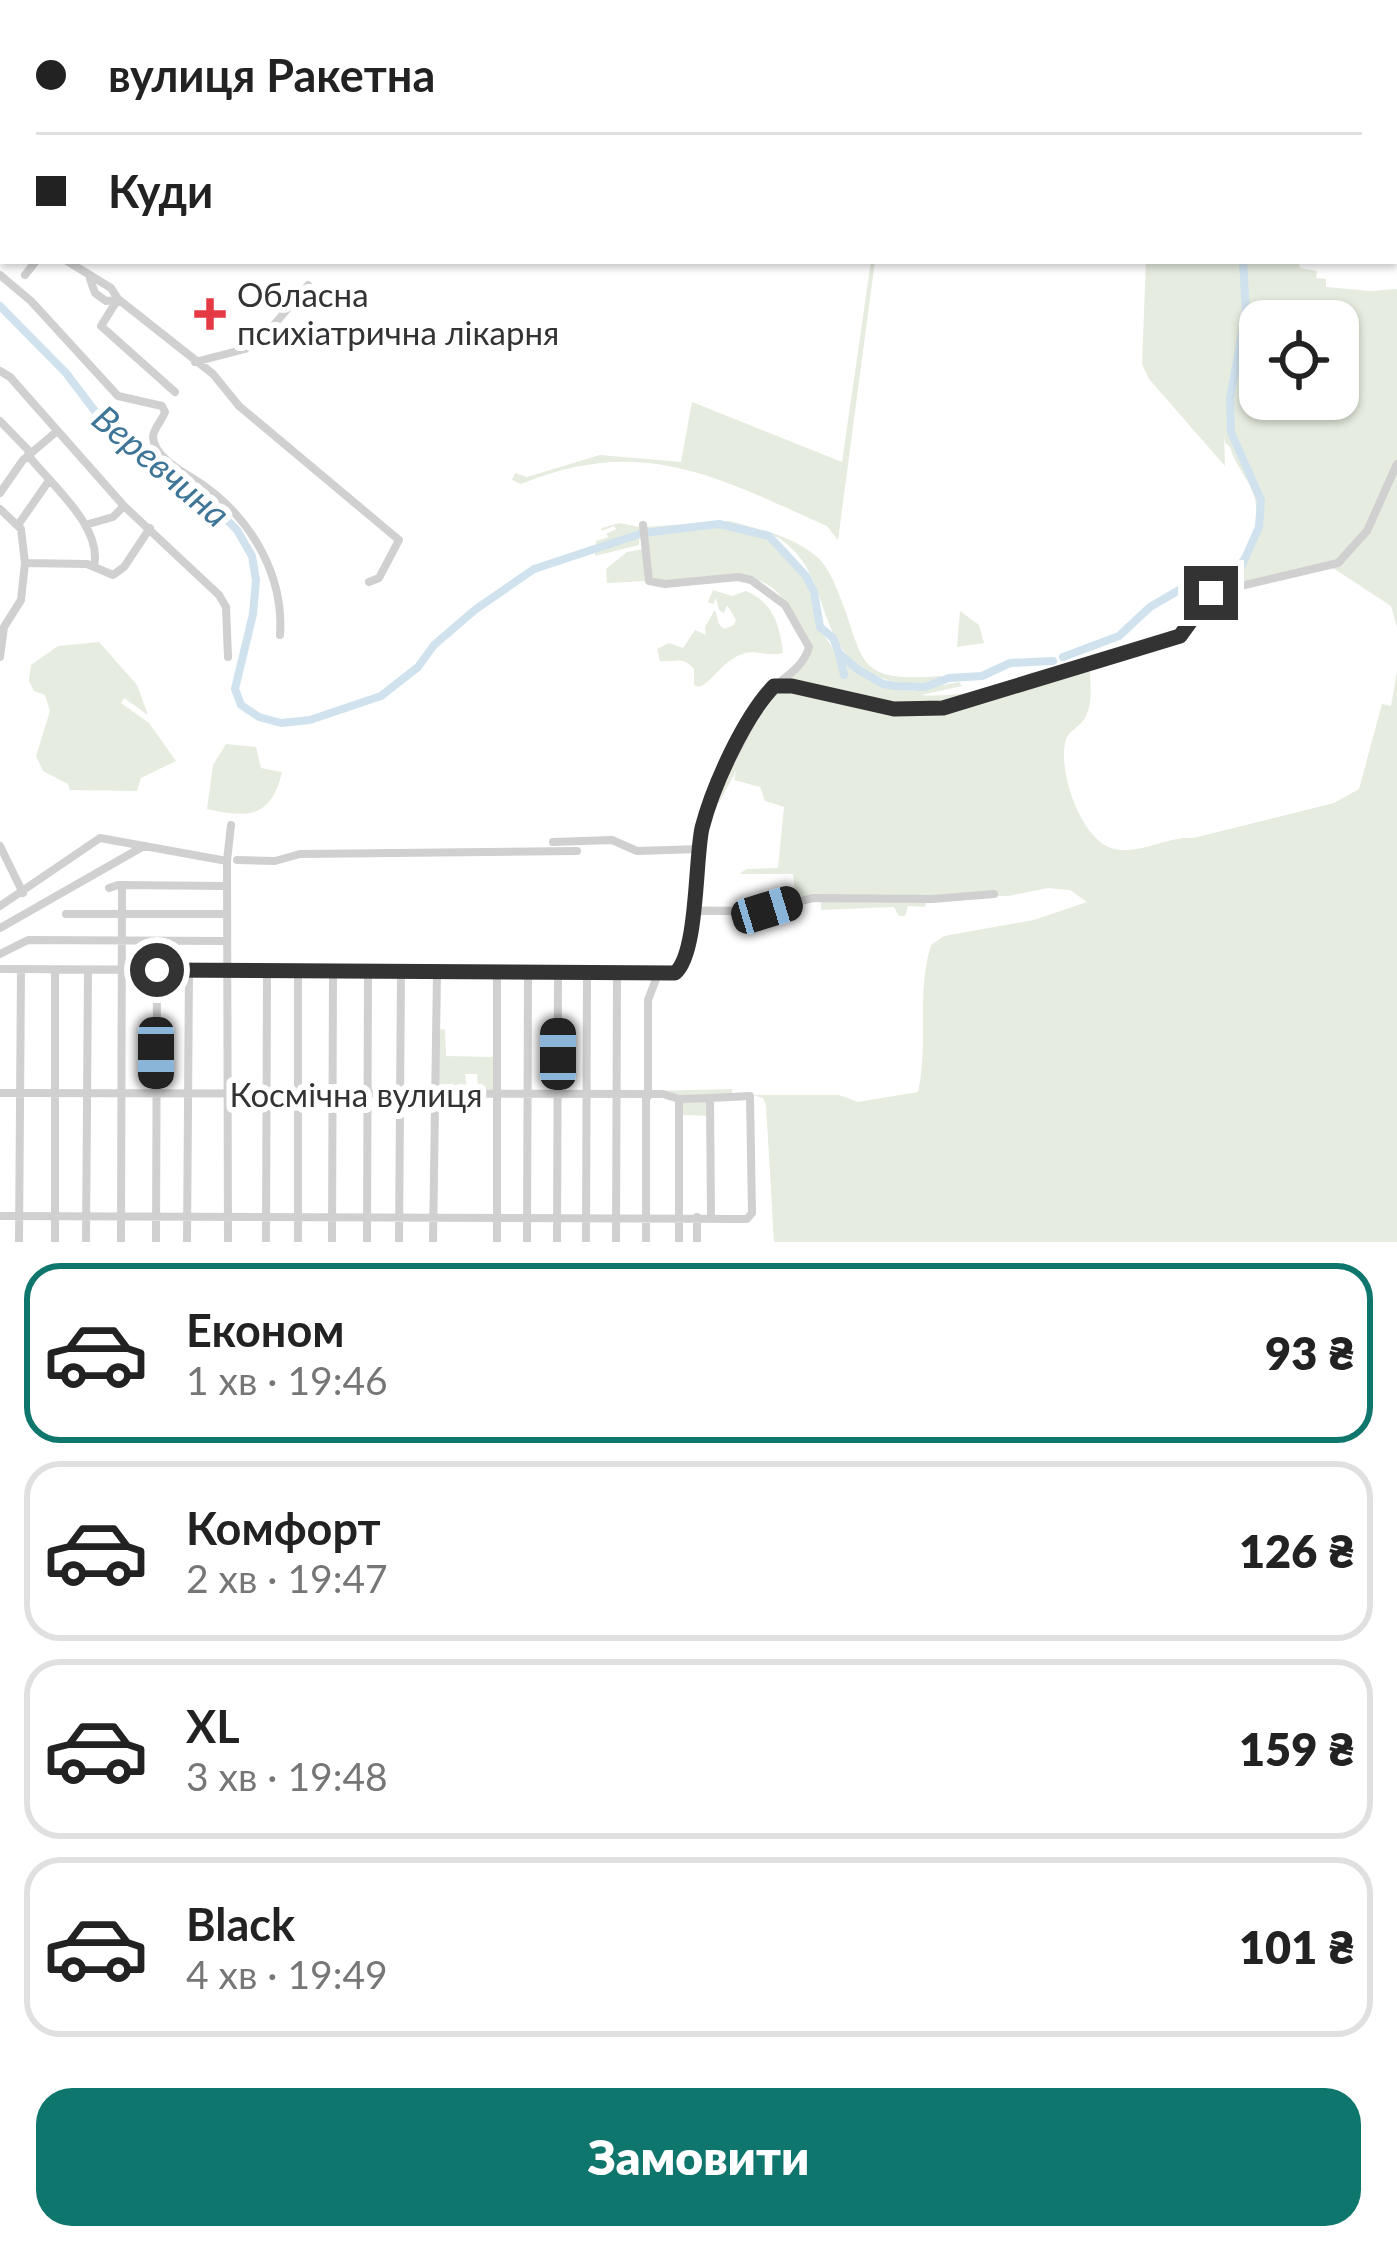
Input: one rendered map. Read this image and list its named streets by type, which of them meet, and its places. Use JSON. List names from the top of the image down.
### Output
{
  "streets": {
    "street": ["Космічна вулиця"]
  },
  "water": ["Веревчина"],
  "places": {
    "health": ["Обласна психіатрична лікарня"]
  },
  "page": {
    "banner": ["вулиця Ракетна", "Куди"],
    "list": [
      {
        "name": "Економ",
        "note": "1 хв · 19:46",
        "value": "93 ₴"
      },
      {
        "name": "Комфорт",
        "note": "2 хв · 19:47",
        "value": "126 ₴"
      },
      {
        "name": "XL",
        "note": "3 хв · 19:48",
        "value": "159 ₴"
      },
      {
        "name": "Black",
        "note": "4 хв · 19:49",
        "value": "101 ₴"
      }
    ],
    "buttons": "Замовити"
  }
}
